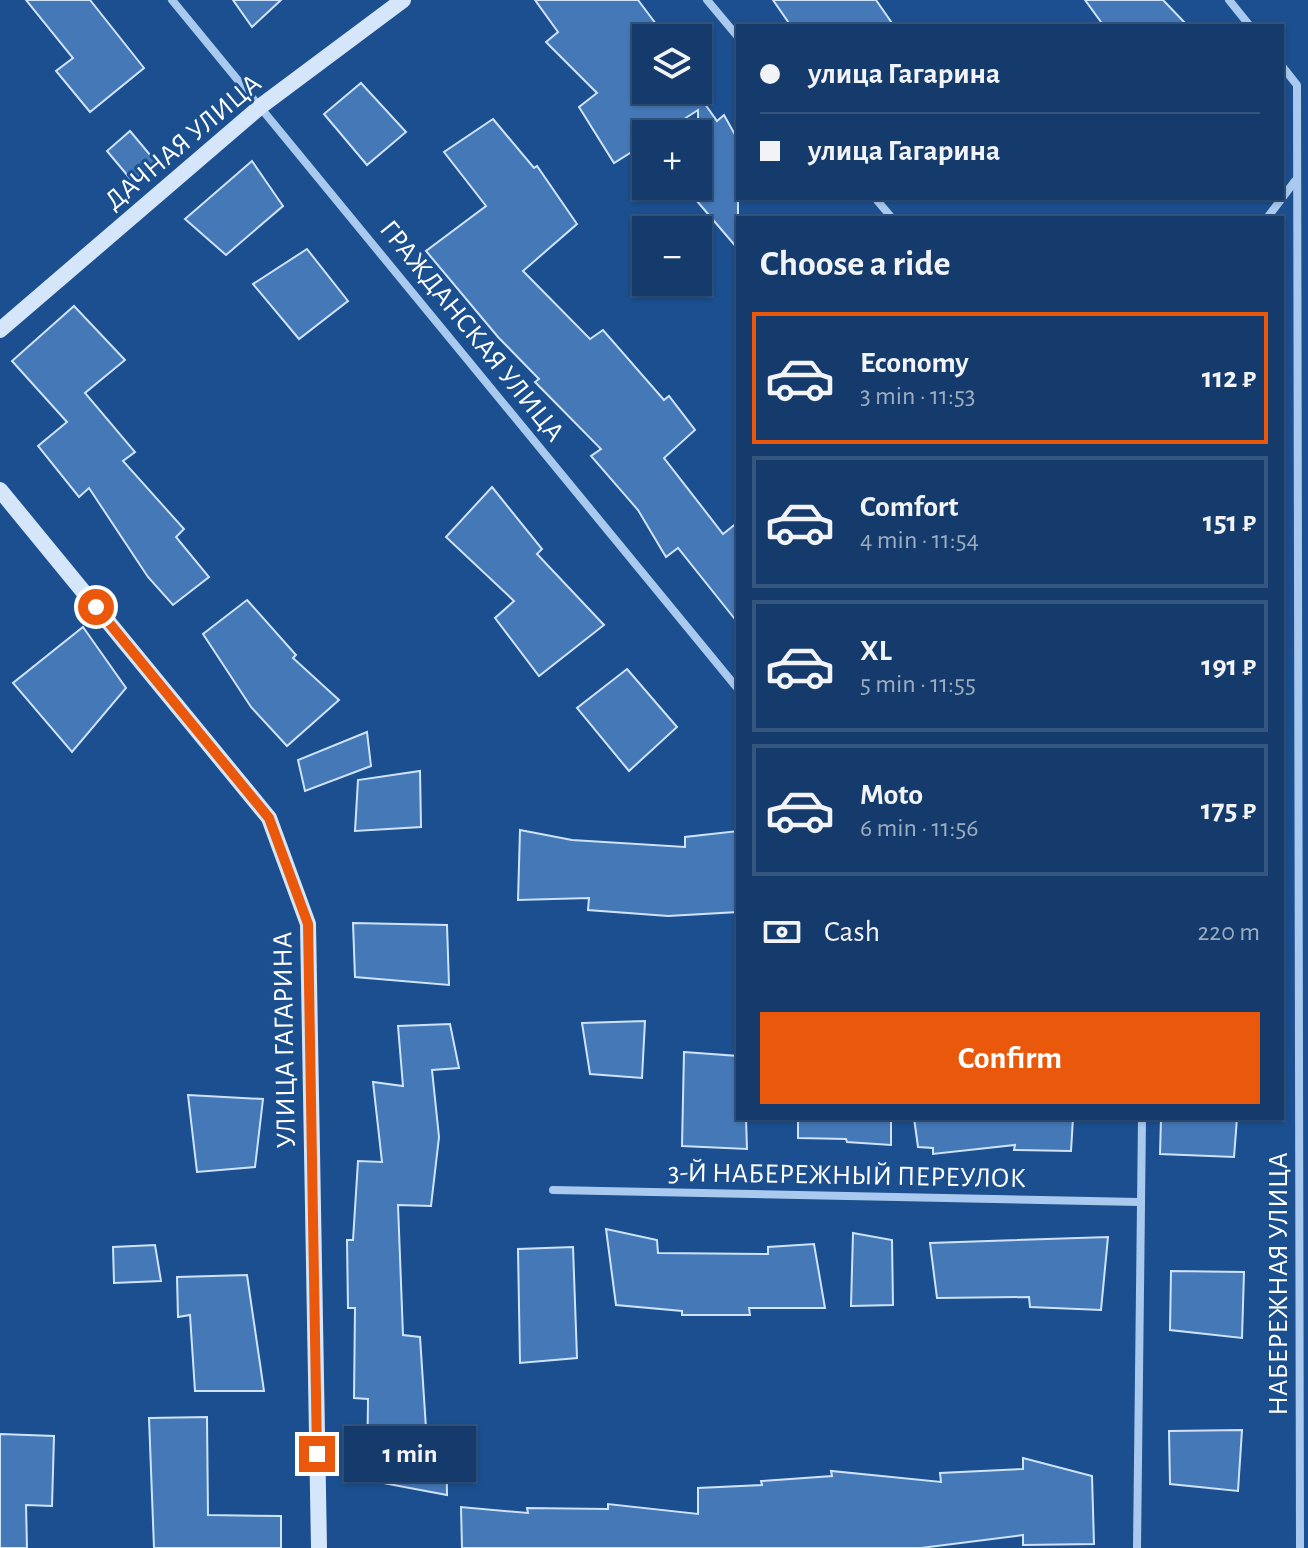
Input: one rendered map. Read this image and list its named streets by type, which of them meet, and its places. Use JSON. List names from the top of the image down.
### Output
{
  "streets": {
    "main road": ["ДАЧНАЯ УЛИЦА", "УЛИЦА ГАГАРИНА"],
    "street": ["ГРАЖДАНСКАЯ УЛИЦА", "3-Й НАБЕРЕЖНЫЙ ПЕРЕУЛОК", "НАБЕРЕЖНАЯ УЛИЦА"]
  },
  "crossings": [
    ["ДАЧНАЯ УЛИЦА", "ГРАЖДАНСКАЯ УЛИЦА"]
  ],
  "page": {
    "map_buttons": ["+", "−"],
    "banner": ["улица Гагарина", "улица Гагарина"],
    "heading": "Choose a ride",
    "list": [
      {
        "name": "Economy",
        "note": "3 min · 11:53",
        "value": "112 ₽"
      },
      {
        "name": "Comfort",
        "note": "4 min · 11:54",
        "value": "151 ₽"
      },
      {
        "name": "XL",
        "note": "5 min · 11:55",
        "value": "191 ₽"
      },
      {
        "name": "Moto",
        "note": "6 min · 11:56",
        "value": "175 ₽"
      }
    ],
    "pay": ["Cash", "220 m"],
    "buttons": "Confirm",
    "bubble": "1 min"
  }
}
